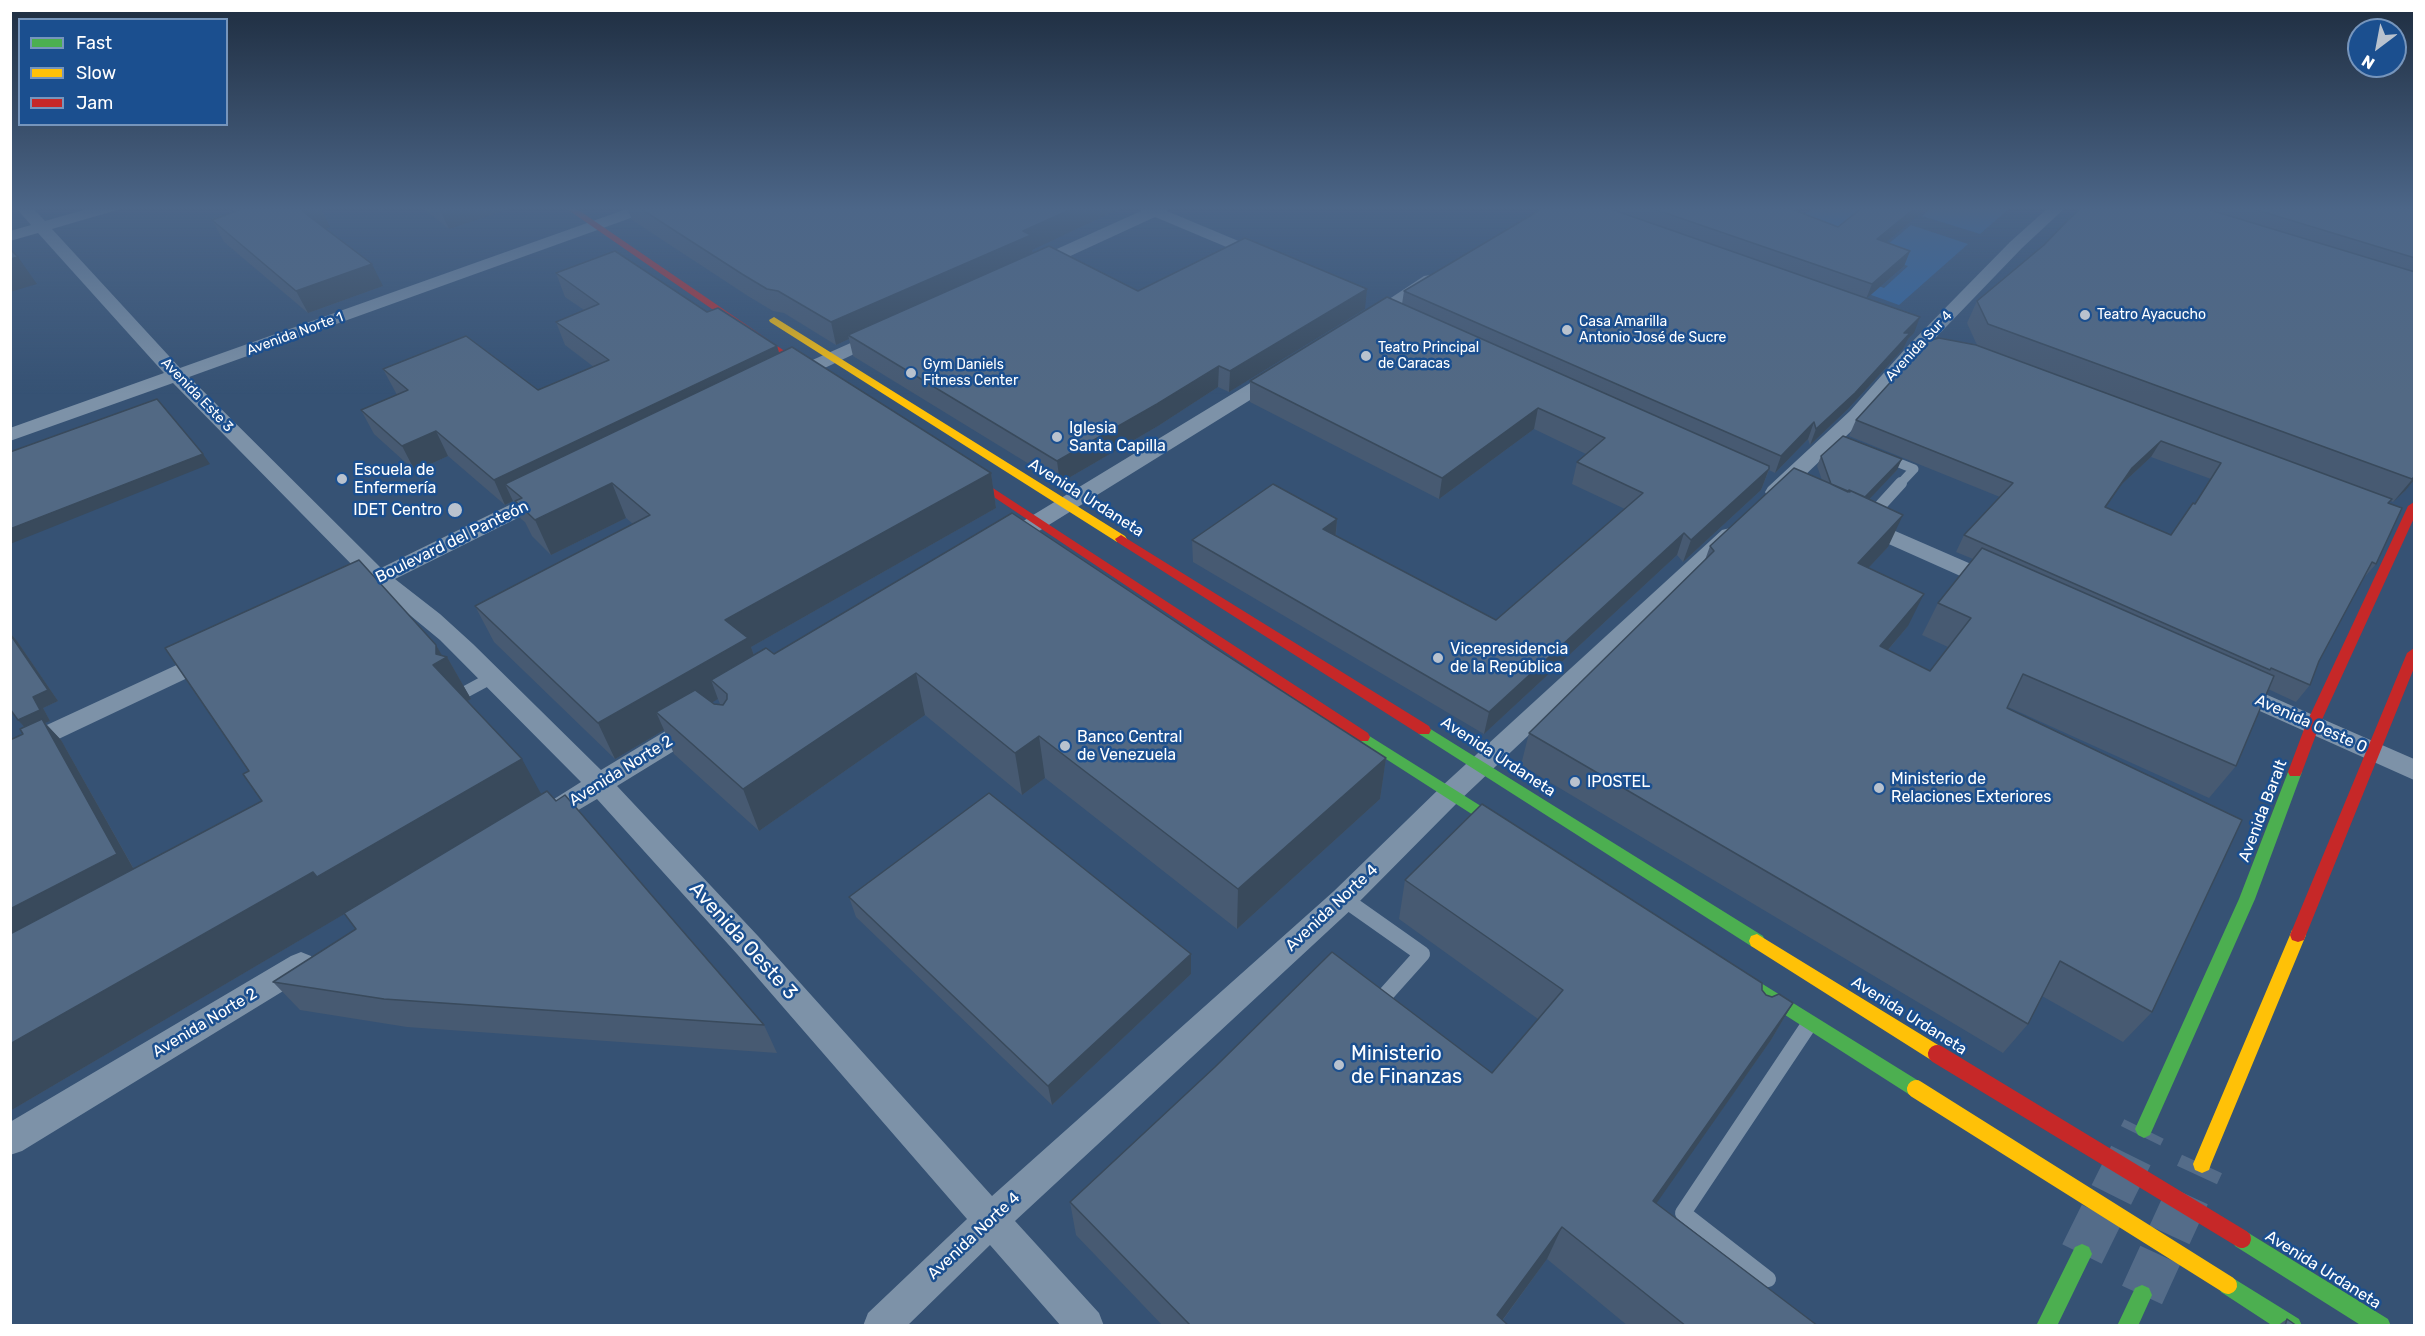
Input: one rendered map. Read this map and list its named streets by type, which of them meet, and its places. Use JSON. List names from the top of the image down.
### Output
{
  "streets": {
    "main road": ["Avenida Urdaneta", "Avenida Baralt"],
    "street": [
      "Avenida Norte 1",
      "Avenida Sur 4",
      "Avenida Este 3",
      "Boulevard del Panteón",
      "Avenida Oeste 0",
      "Avenida Norte 2",
      "Avenida Norte 4",
      "Avenida Oeste 3"
    ]
  },
  "crossings": [
    ["Avenida Norte 1", "Avenida Este 3"],
    ["Avenida Sur 4", "Avenida Norte 4"],
    ["Avenida Este 3", "Boulevard del Panteón"],
    ["Avenida Este 3", "Avenida Oeste 3"],
    ["Avenida Urdaneta", "Avenida Norte 4"],
    ["Boulevard del Panteón", "Avenida Oeste 3"],
    ["Avenida Oeste 0", "Avenida Baralt"],
    ["Avenida Norte 2", "Avenida Oeste 3"],
    ["Avenida Norte 4", "Avenida Oeste 3"]
  ],
  "places": [
    "Teatro Ayacucho",
    "Casa Amarilla Antonio José de Sucre",
    "Teatro Principal de Caracas",
    "Gym Daniels Fitness Center",
    "Iglesia Santa Capilla",
    "Escuela de Enfermería",
    "IDET Centro",
    "Vicepresidencia de la República",
    "Banco Central de Venezuela",
    "IPOSTEL",
    "Ministerio de Relaciones Exteriores",
    "Ministerio de Finanzas"
  ],
  "legend": ["Fast", "Slow", "Jam"],
  "north": "bottom left"
}
